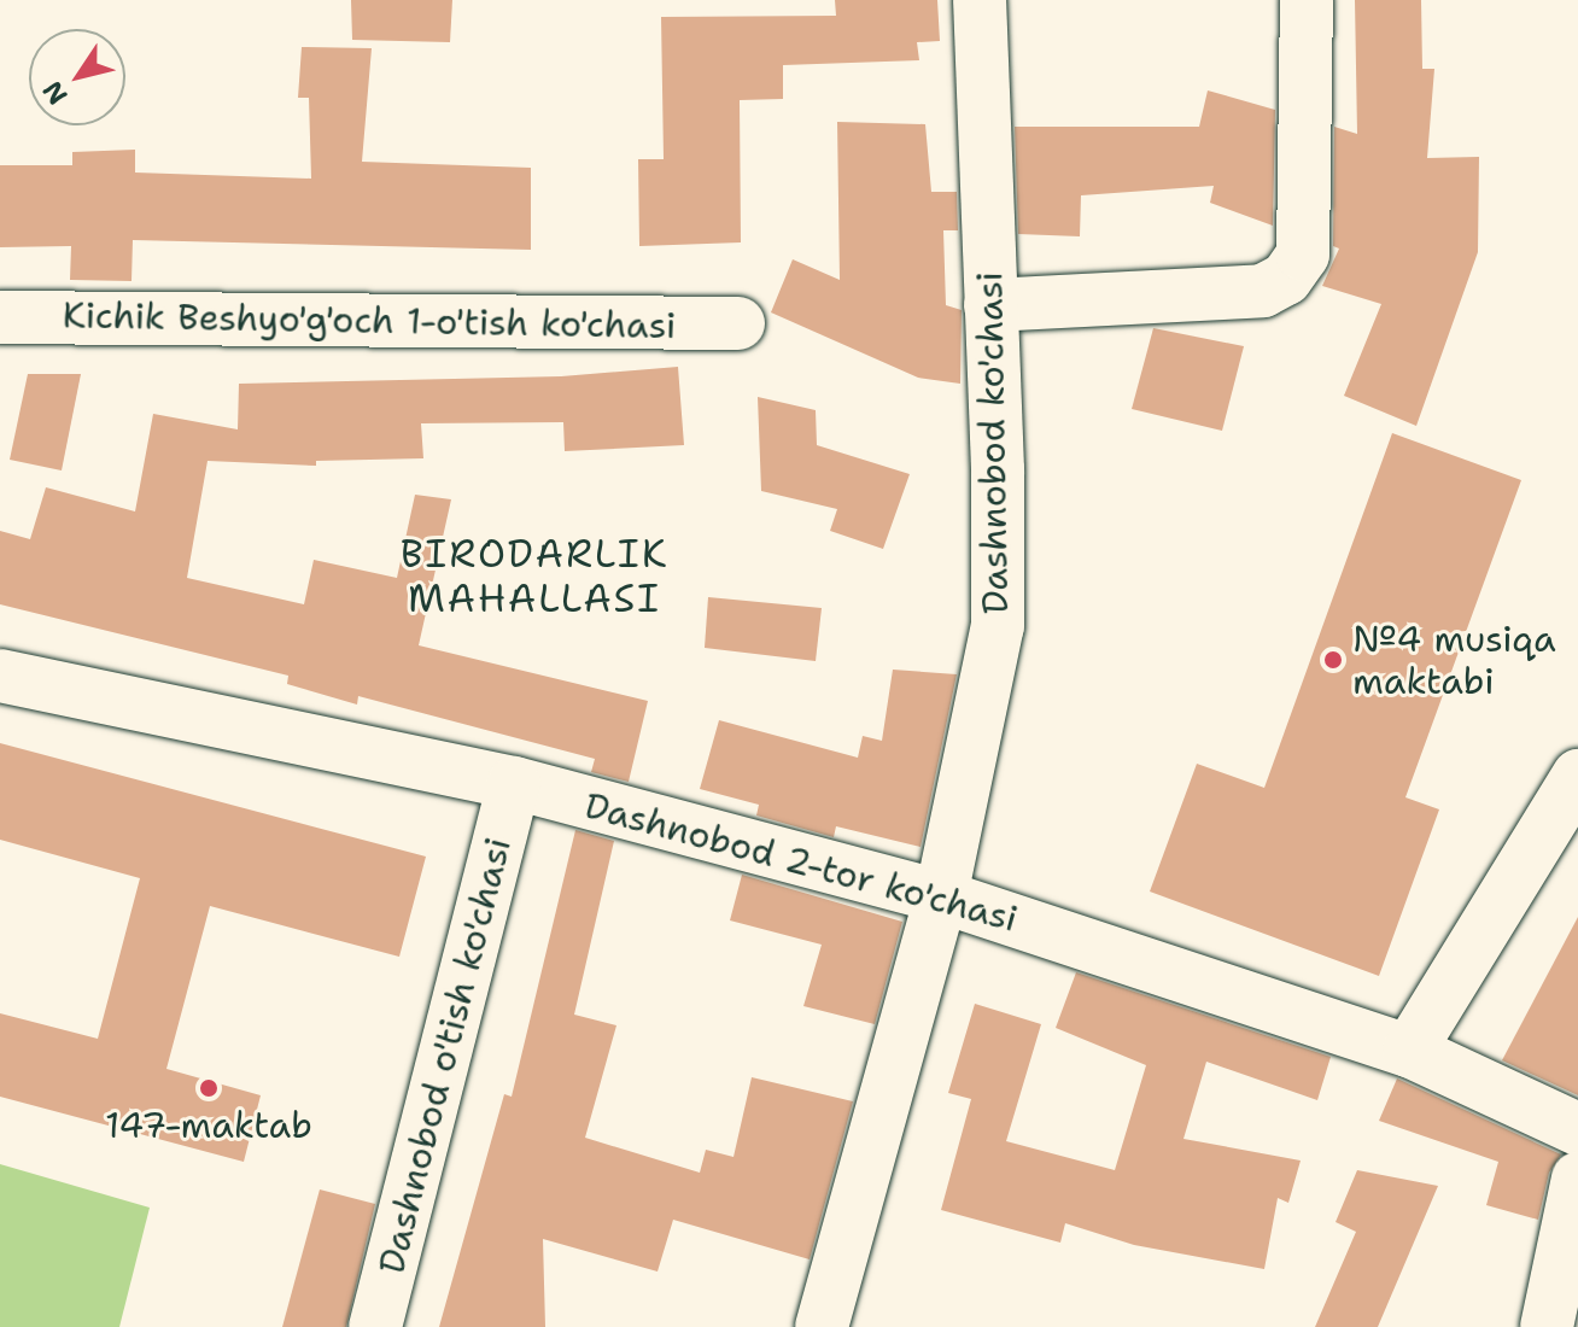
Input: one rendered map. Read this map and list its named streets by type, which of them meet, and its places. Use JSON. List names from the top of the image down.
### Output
{
  "streets": {
    "street": [
      "Kichik Beshyo'g'och 1-o'tish ko'chasi",
      "Dashnobod ko'chasi",
      "Dashnobod 2-tor ko'chasi",
      "Dashnobod o'tish ko'chasi"
    ]
  },
  "crossings": [
    ["Dashnobod ko'chasi", "Dashnobod 2-tor ko'chasi"],
    ["Dashnobod 2-tor ko'chasi", "Dashnobod o'tish ko'chasi"]
  ],
  "districts": ["BIRODARLIK MAHALLASI"],
  "places": ["№4 musiqa maktabi", "147-maktab"],
  "north": "bottom left"
}
